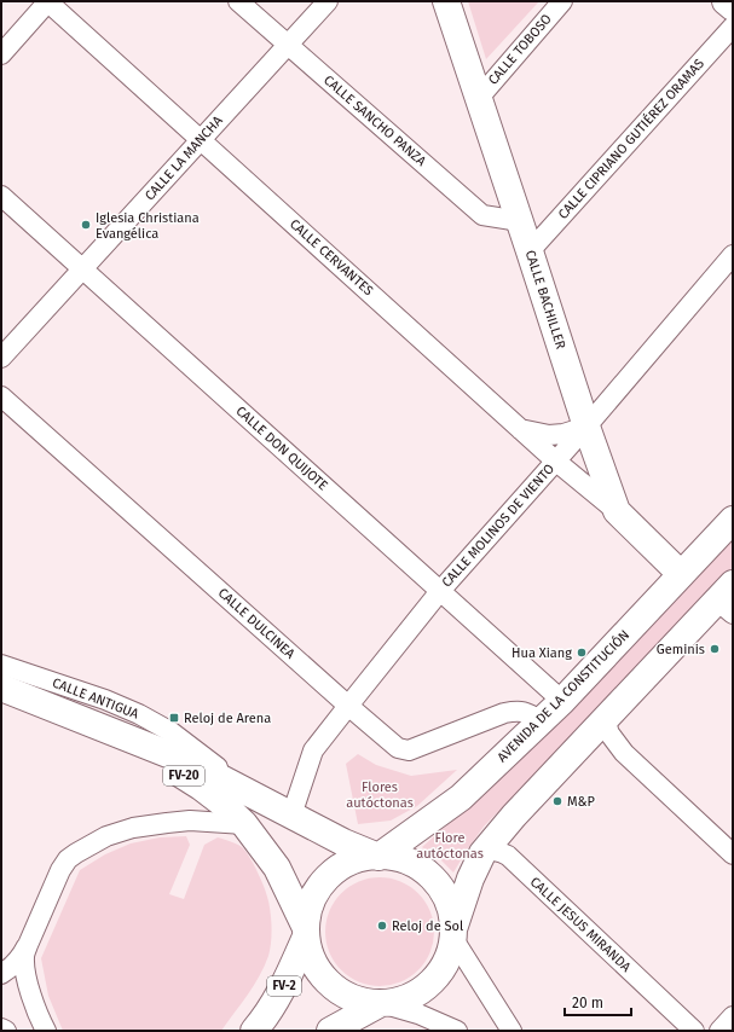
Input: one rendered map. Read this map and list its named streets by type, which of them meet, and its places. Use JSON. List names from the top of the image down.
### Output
{
  "streets": {
    "main road": [
      "CALLE BACHILLER",
      "AVENIDA DE LA CONSTITUCIÓN",
      "FV-20",
      "FV-2"
    ],
    "street": [
      "CALLE TOBOSO",
      "CALLE SANCHO PANZA",
      "CALLE CIPRIANO GUTIÉREZ ORAMAS",
      "CALLE LA MANCHA",
      "CALLE CERVANTES",
      "CALLE DON QUIJOTE",
      "CALLE MOLINOS DE VIENTO",
      "CALLE DULCINEA",
      "CALLE ANTIGUA",
      "CALLE JESUS MIRANDA"
    ]
  },
  "crossings": [
    ["CALLE TOBOSO", "CALLE BACHILLER"],
    ["CALLE SANCHO PANZA", "CALLE LA MANCHA"],
    ["CALLE SANCHO PANZA", "CALLE BACHILLER"],
    ["CALLE CIPRIANO GUTIÉREZ ORAMAS", "CALLE BACHILLER"],
    ["CALLE LA MANCHA", "CALLE CERVANTES"],
    ["CALLE LA MANCHA", "CALLE DON QUIJOTE"],
    ["CALLE CERVANTES", "CALLE BACHILLER"],
    ["CALLE CERVANTES", "CALLE MOLINOS DE VIENTO"],
    ["CALLE BACHILLER", "CALLE MOLINOS DE VIENTO"],
    ["CALLE BACHILLER", "AVENIDA DE LA CONSTITUCIÓN"],
    ["CALLE DON QUIJOTE", "CALLE MOLINOS DE VIENTO"],
    ["CALLE DON QUIJOTE", "AVENIDA DE LA CONSTITUCIÓN"],
    ["CALLE MOLINOS DE VIENTO", "CALLE DULCINEA"],
    ["CALLE MOLINOS DE VIENTO", "FV-20"],
    ["CALLE DULCINEA", "AVENIDA DE LA CONSTITUCIÓN"],
    ["AVENIDA DE LA CONSTITUCIÓN", "FV-20"],
    ["AVENIDA DE LA CONSTITUCIÓN", "FV-2"],
    ["CALLE ANTIGUA", "FV-20"],
    ["FV-20", "FV-2"]
  ],
  "parks": ["Flores autóctonas", "Flore autóctonas"],
  "places": {
    "other": [
      "Iglesia Christiana Evangélica",
      "Geminis",
      "Hua Xiang",
      "M&P",
      "Reloj de Sol"
    ],
    "transit": ["Reloj de Arena"]
  },
  "scale_bar": "20 m"
}
